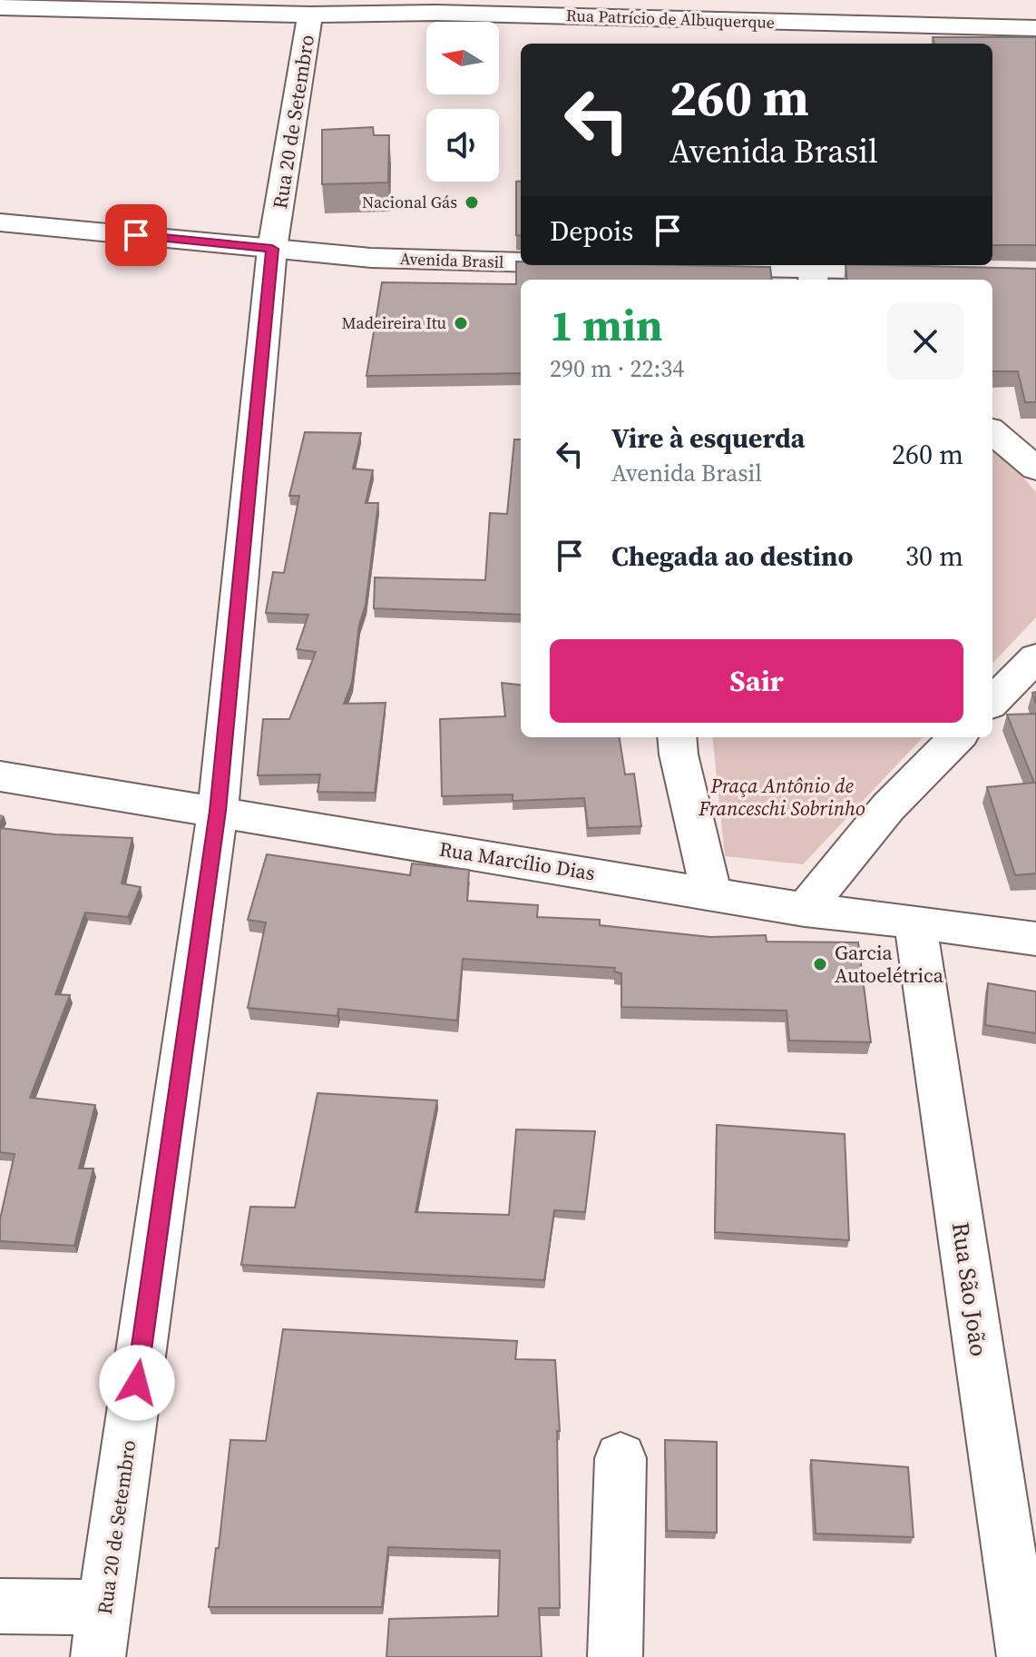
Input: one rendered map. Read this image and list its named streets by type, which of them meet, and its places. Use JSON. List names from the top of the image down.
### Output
{
  "streets": {
    "street": [
      "Rua Patrício de Albuquerque",
      "Rua 20 de Setembro",
      "Avenida Brasil",
      "Rua Marcílio Dias",
      "Rua São João"
    ]
  },
  "crossings": [
    ["Rua Patrício de Albuquerque", "Rua 20 de Setembro"],
    ["Rua 20 de Setembro", "Avenida Brasil"],
    ["Rua 20 de Setembro", "Rua Marcílio Dias"],
    ["Rua Marcílio Dias", "Rua São João"]
  ],
  "parks": ["Praça Antônio de Franceschi Sobrinho"],
  "places": ["Nacional Gás", "Madeireira Itu", "Garcia Autoelétrica"],
  "north": "left",
  "page": {
    "turn": ["260 m", "Avenida Brasil"],
    "then": "Depois",
    "heading": ["1 min", "290 m · 22:34"],
    "list": [
      {
        "name": "Vire à esquerda",
        "note": "Avenida Brasil",
        "value": "260 m"
      },
      {
        "name": "Chegada ao destino",
        "value": "30 m"
      }
    ],
    "buttons": "Sair"
  }
}
